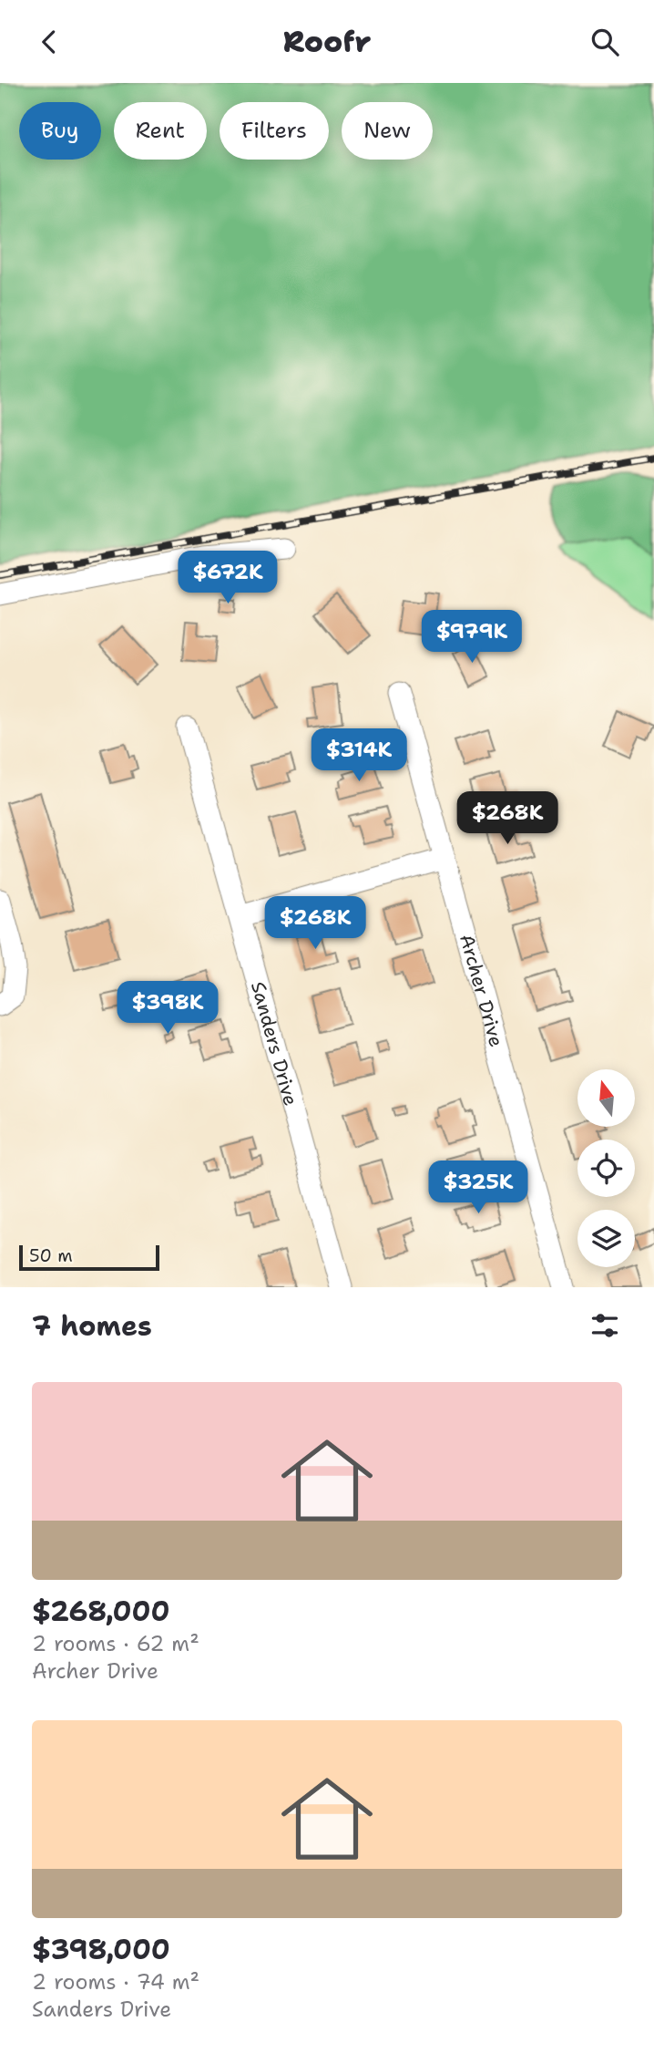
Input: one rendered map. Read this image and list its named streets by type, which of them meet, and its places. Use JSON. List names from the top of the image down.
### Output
{
  "streets": {
    "street": ["Archer Drive", "Sanders Drive"]
  },
  "scale_bar": "50 m",
  "north": "top",
  "page": {
    "header": "Roofr",
    "chip": [
      "Buy",
      "Rent",
      "Filters",
      "New"
    ],
    "price": [
      "$672K",
      "$979K",
      "$314K",
      "$268K",
      "$268K",
      "$398K",
      "$325K"
    ],
    "scale": "50 m",
    "heading": "7 homes",
    "list": [
      {
        "name": "$268,000",
        "note": "2 rooms · 62 m² · Archer Drive"
      },
      {
        "name": "$398,000",
        "note": "2 rooms · 74 m² · Sanders Drive"
      }
    ]
  }
}
